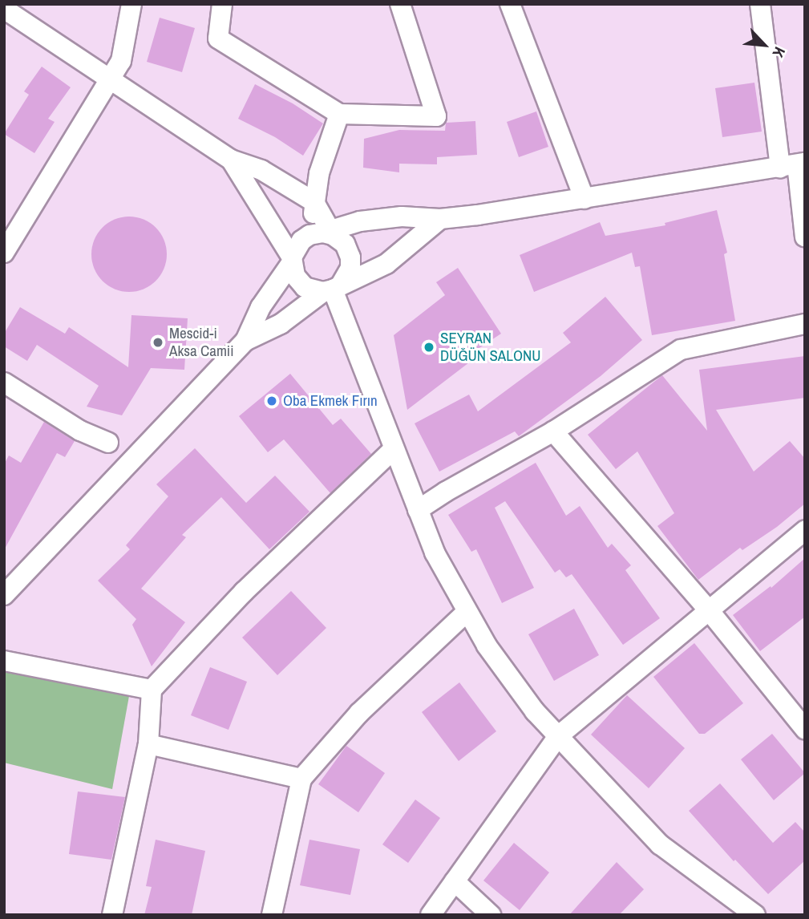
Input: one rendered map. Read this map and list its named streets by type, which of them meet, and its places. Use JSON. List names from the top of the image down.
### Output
{
  "places": ["Mescid-i Aksa Camii", "SEYRAN DÜĞÜN SALONU", "Oba Ekmek Fırın"],
  "north": "bottom right"
}
